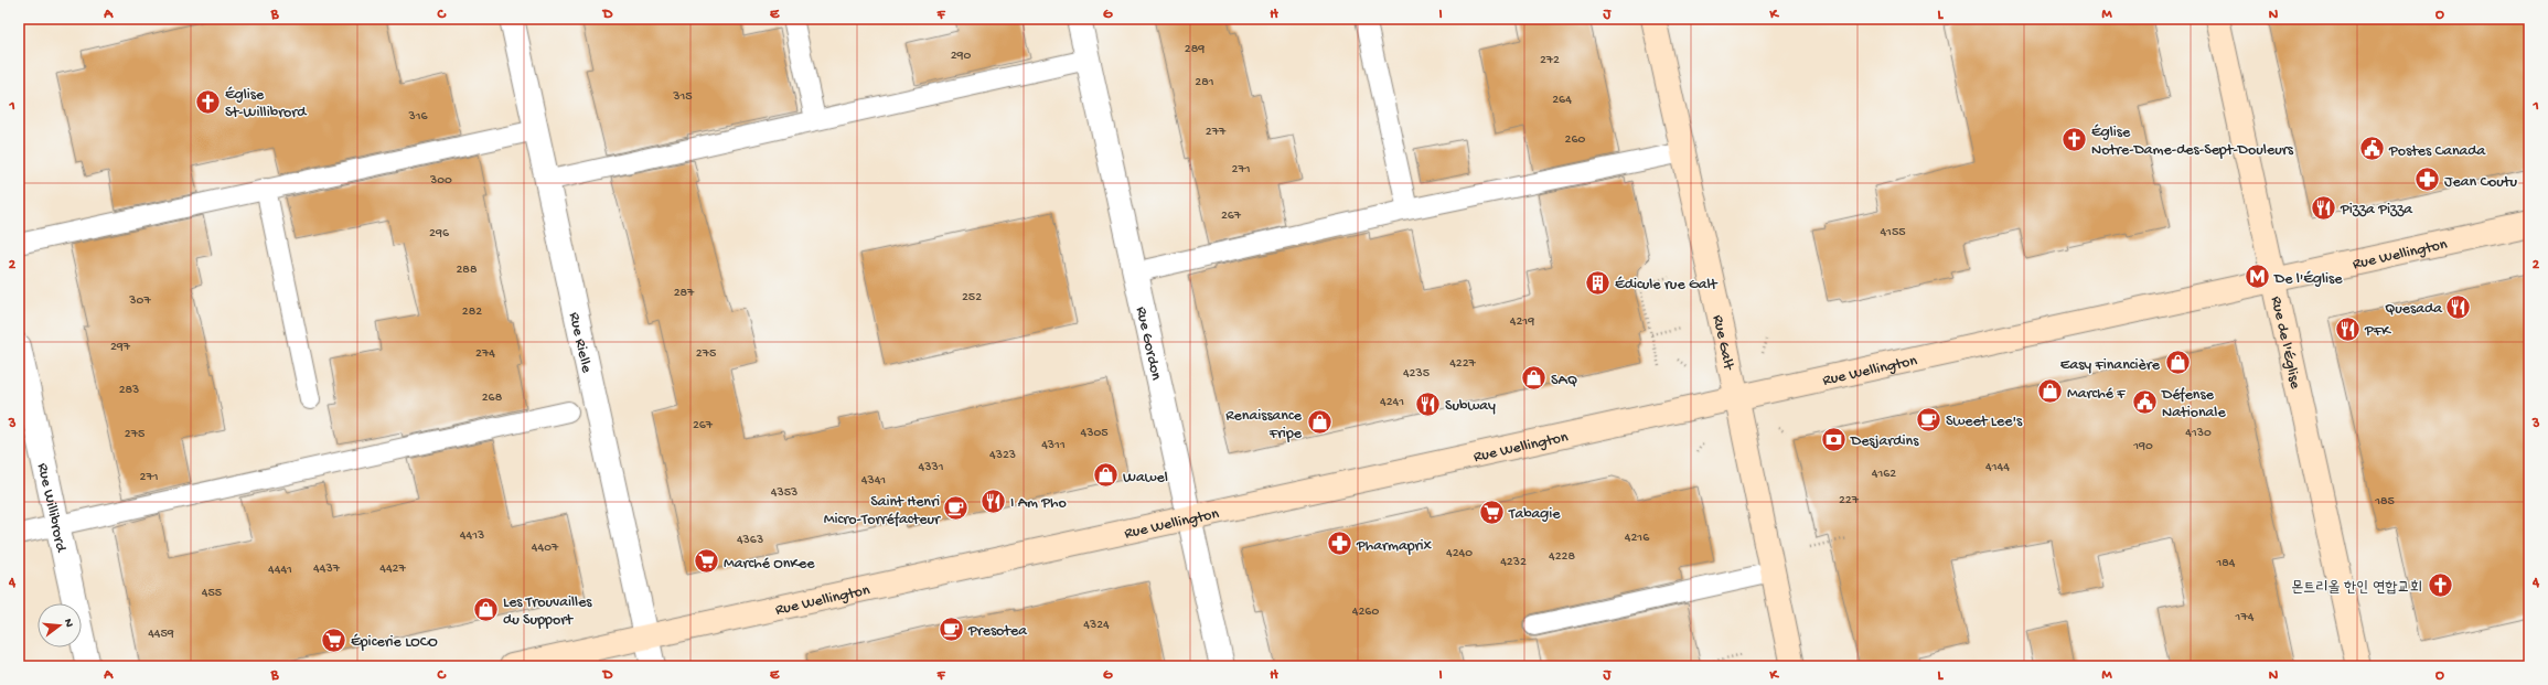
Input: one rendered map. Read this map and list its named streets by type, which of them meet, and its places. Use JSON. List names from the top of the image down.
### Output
{
  "streets": {
    "main road": ["Rue Wellington", "Rue Galt", "Rue de l'Église"],
    "street": ["Rue Rielle", "Rue Gordon", "Rue Willibrord"]
  },
  "crossings": [
    ["Rue Wellington", "Rue Galt"],
    ["Rue Wellington", "Rue Rielle"],
    ["Rue Wellington", "Rue Gordon"],
    ["Rue Wellington", "Rue de l'Église"]
  ],
  "places": {
    "church": ["Église St-Willibrord", "Église Notre-Dame-des-Sept-Douleurs", "몬트리올 한인 연합교회"],
    "public building": ["Postes Canada", "Défense Nationale"],
    "pharmacy": ["Jean Coutu", "Pharmaprix"],
    "restaurant": [
      "Pizza Pizza",
      "Quesada",
      "PFK",
      "Subway",
      "I Am Pho"
    ],
    "metro station": ["De l'Église"],
    "building": ["Édicule rue Galt"],
    "shop": [
      "Easy Financière",
      "SAQ",
      "Marché F",
      "Renaissance Fripe",
      "Wawel",
      "Les Trouvailles du Support"
    ],
    "cafe": ["Sweet Lee's", "Saint Henri Micro-Torréfacteur", "Presotea"],
    "bank": ["Desjardins"],
    "supermarket": ["Tabagie", "Marché OnKee", "Épicerie LOCO"]
  },
  "house_numbers": [
    "289",
    "290",
    "272",
    "281",
    "315",
    "264",
    "316",
    "277",
    "260",
    "271",
    "300",
    "267",
    "4155",
    "296",
    "288",
    "287",
    "252",
    "307",
    "282",
    "4219",
    "297",
    "274",
    "275",
    "4227",
    "4235",
    "283",
    "268",
    "4241",
    "267",
    "4305",
    "4130",
    "275",
    "4311",
    "190",
    "4323",
    "4331",
    "4144",
    "4162",
    "271",
    "4341",
    "4353",
    "227",
    "185",
    "4413",
    "4216",
    "4363",
    "4407",
    "4240",
    "4228",
    "4232",
    "184",
    "4437",
    "4427",
    "4441",
    "455",
    "4260",
    "174",
    "4324",
    "4459"
  ],
  "north": "right",
  "grid": {
    "columns": [
      "A",
      "B",
      "C",
      "D",
      "E",
      "F",
      "G",
      "H",
      "I",
      "J",
      "K",
      "L",
      "M",
      "N",
      "O"
    ],
    "rows": [
      "1",
      "2",
      "3",
      "4"
    ]
  }
}
